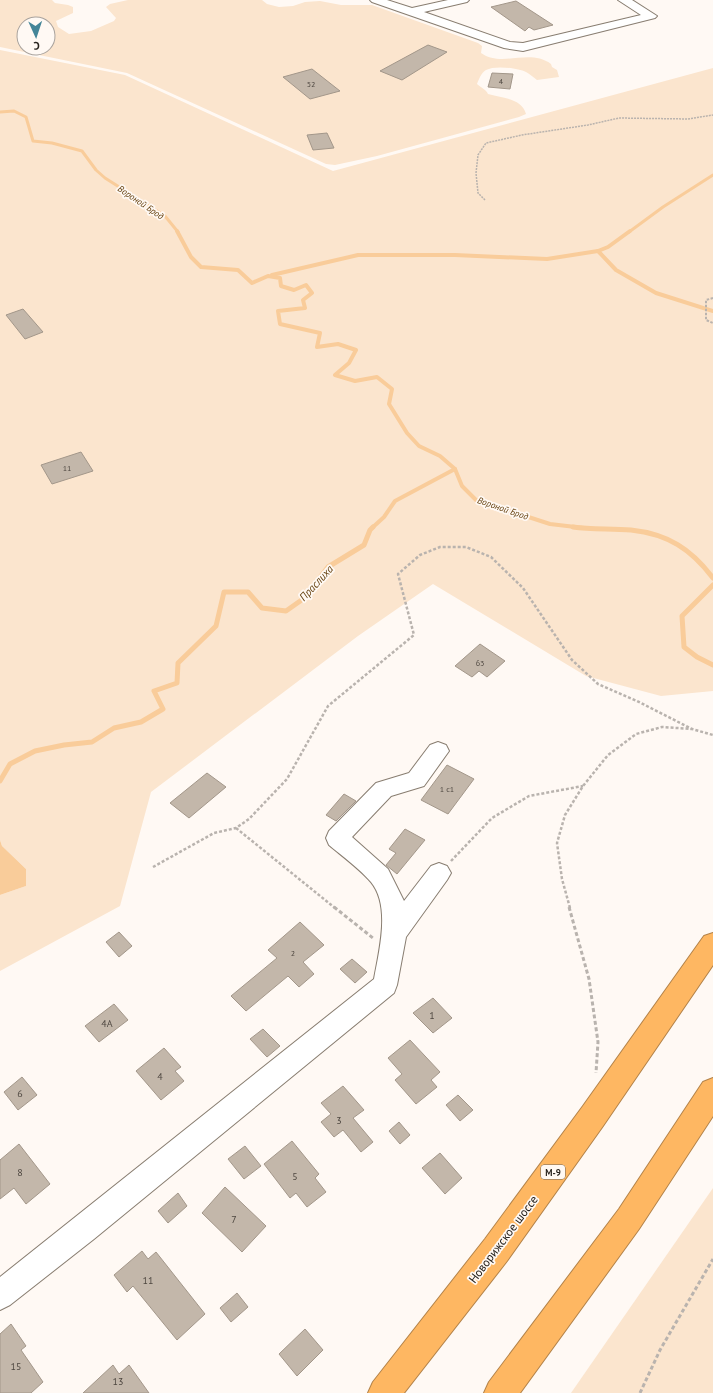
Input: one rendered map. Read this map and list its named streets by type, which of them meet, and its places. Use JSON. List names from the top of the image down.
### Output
{
  "streets": {
    "highway": ["М-9", "Новорижское шоссе"]
  },
  "water": ["Вороной Брод", "Праслиха"],
  "house_numbers": [
    "4",
    "52",
    "11",
    "63",
    "1 с1",
    "2",
    "1",
    "4А",
    "4",
    "6",
    "3",
    "8",
    "5",
    "7",
    "11",
    "15",
    "13"
  ],
  "north": "bottom"
}
